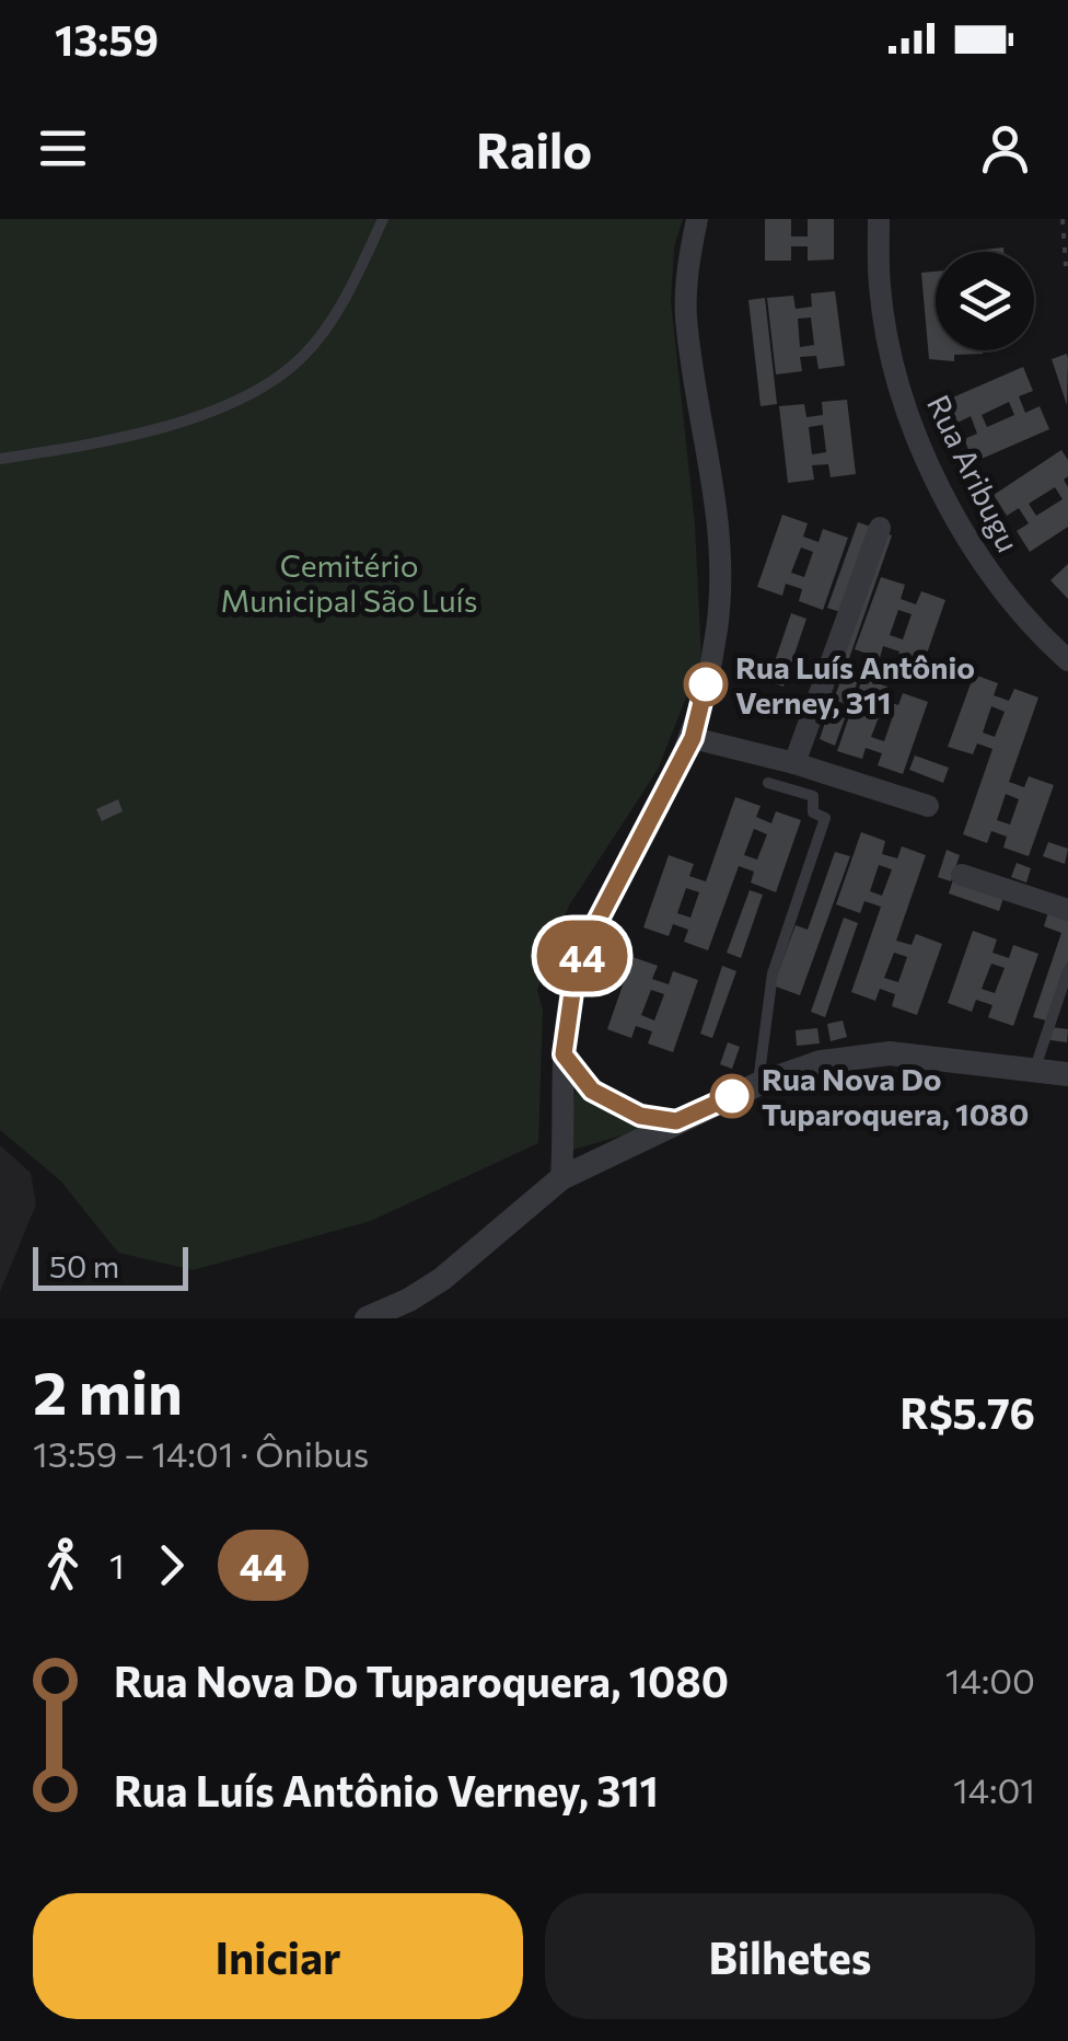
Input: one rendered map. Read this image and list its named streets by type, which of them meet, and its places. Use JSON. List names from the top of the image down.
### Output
{
  "streets": {
    "street": ["Rua Aribugu"]
  },
  "parks": ["Cemitério Municipal São Luís"],
  "places": ["Rua Luís Antônio Verney, 311", "Rua Nova Do Tuparoquera, 1080"],
  "lines": ["bus line 44"],
  "scale_bar": "50 m",
  "page": {
    "status": "13:59",
    "header": "Railo",
    "on_map": "44",
    "scale": "50 m",
    "heading": ["2 min", "13:59 – 14:01 · Ônibus", "R$5.76"],
    "legs": ["1", "44"],
    "list": [
      {
        "name": "Rua Nova Do Tuparoquera, 1080",
        "value": "14:00"
      },
      {
        "name": "Rua Luís Antônio Verney, 311",
        "value": "14:01"
      }
    ],
    "buttons": ["Iniciar", "Bilhetes"]
  }
}
